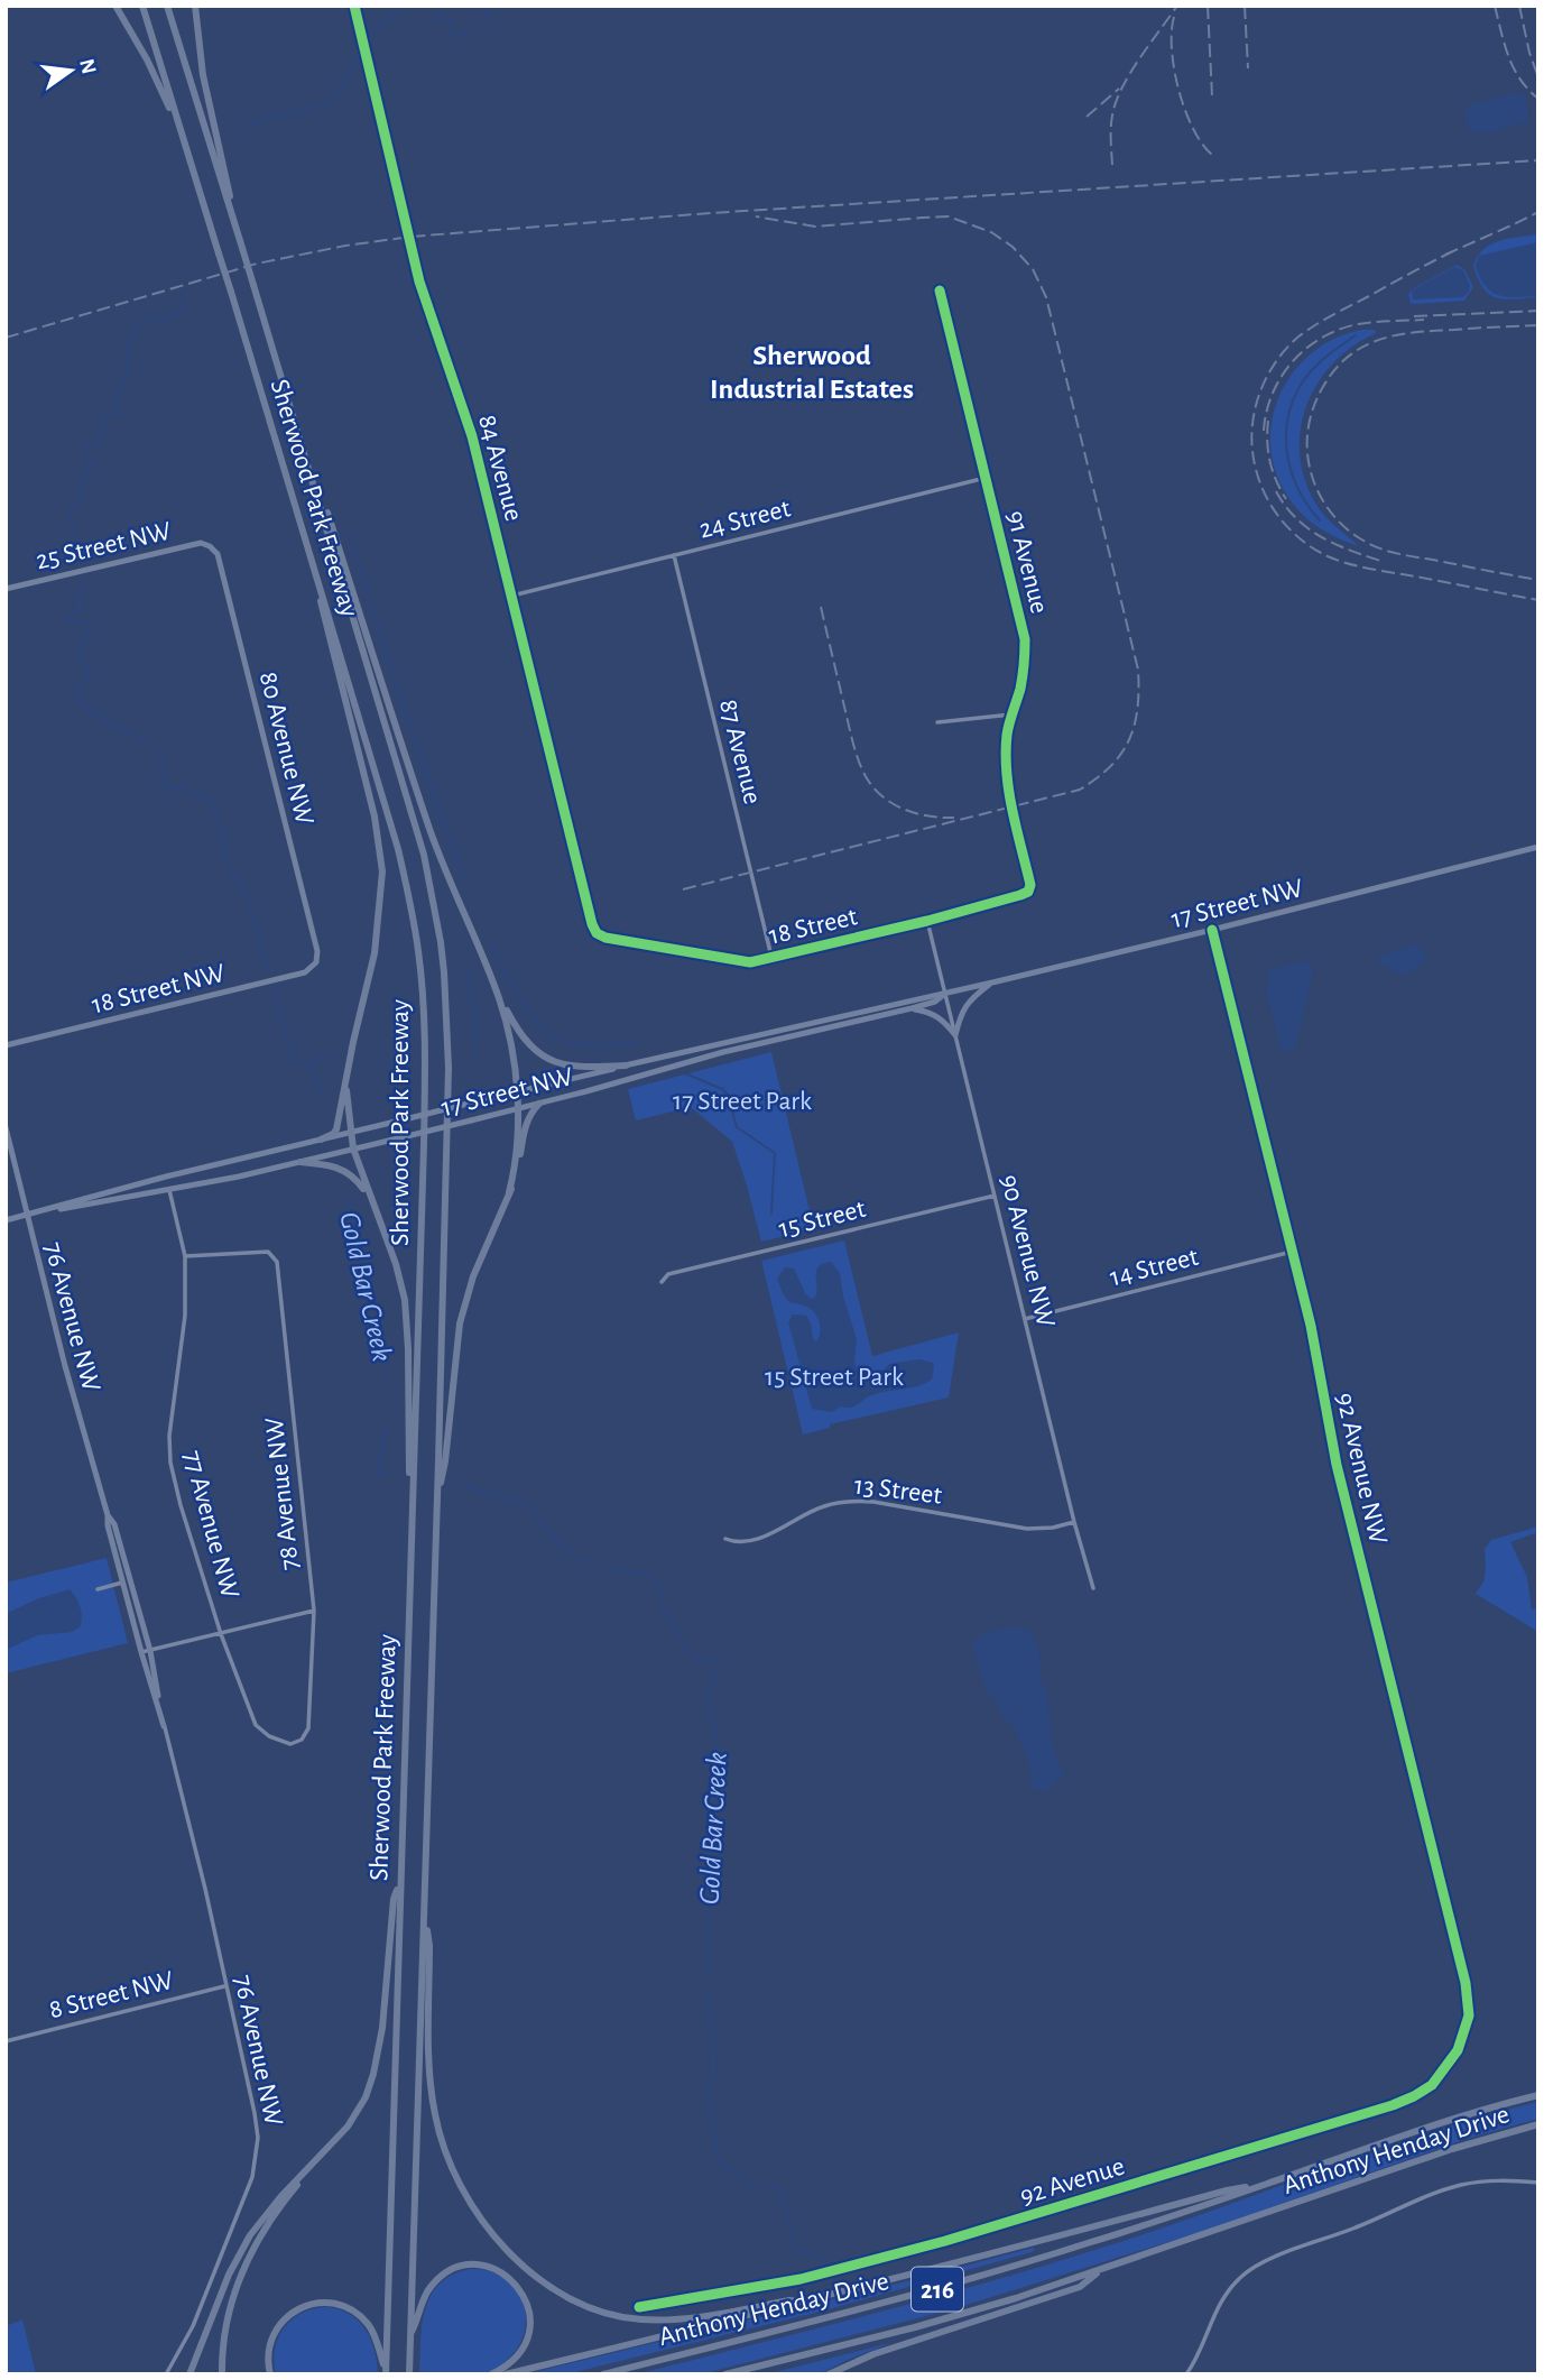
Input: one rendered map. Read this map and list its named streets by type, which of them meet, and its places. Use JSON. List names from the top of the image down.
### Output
{
  "streets": {
    "highway": ["Sherwood Park Freeway", "Anthony Henday Drive", "216"],
    "main road": [
      "25 Street NW",
      "80 Avenue NW",
      "17 Street NW",
      "18 Street NW",
      "76 Avenue NW"
    ],
    "street": [
      "84 Avenue",
      "24 Street",
      "91 Avenue",
      "87 Avenue",
      "18 Street",
      "15 Street",
      "90 Avenue NW",
      "14 Street",
      "92 Avenue NW",
      "13 Street",
      "78 Avenue NW",
      "77 Avenue NW",
      "8 Street NW",
      "92 Avenue"
    ]
  },
  "crossings": [
    ["84 Avenue", "24 Street"],
    ["84 Avenue", "18 Street"],
    ["24 Street", "91 Avenue"],
    ["24 Street", "87 Avenue"],
    ["25 Street NW", "80 Avenue NW"],
    ["91 Avenue", "18 Street"],
    ["80 Avenue NW", "18 Street NW"],
    ["87 Avenue", "18 Street"],
    ["17 Street NW", "90 Avenue NW"],
    ["17 Street NW", "76 Avenue NW"],
    ["17 Street NW", "92 Avenue NW"],
    ["17 Street NW", "77 Avenue NW"],
    ["18 Street", "90 Avenue NW"],
    ["15 Street", "90 Avenue NW"],
    ["90 Avenue NW", "14 Street"],
    ["90 Avenue NW", "13 Street"],
    ["14 Street", "92 Avenue NW"],
    ["76 Avenue NW", "8 Street NW"],
    ["92 Avenue NW", "92 Avenue"],
    ["78 Avenue NW", "77 Avenue NW"]
  ],
  "districts": ["Sherwood Industrial Estates"],
  "water": ["Gold Bar Creek"],
  "parks": ["17 Street Park", "15 Street Park"],
  "north": "right"
}
